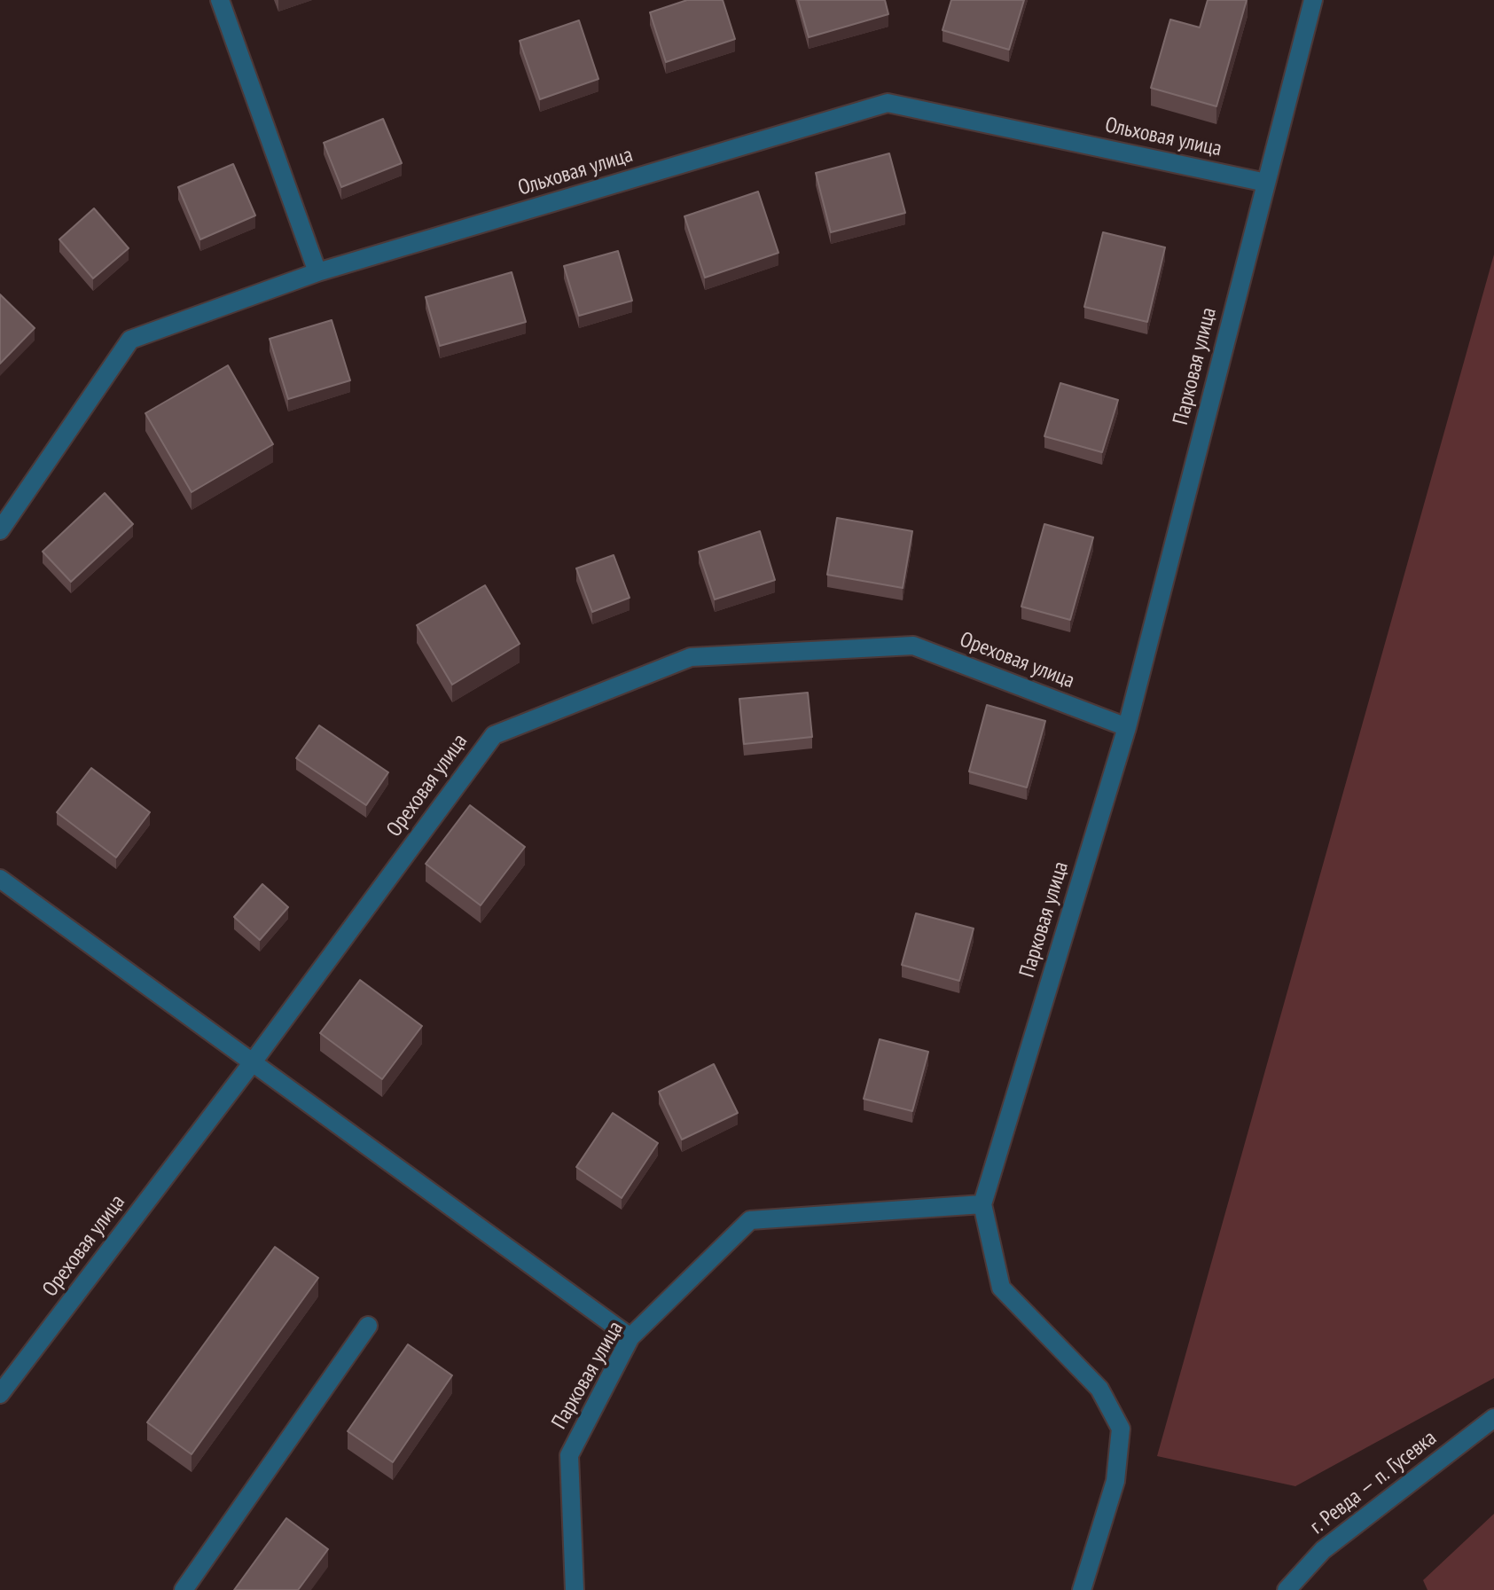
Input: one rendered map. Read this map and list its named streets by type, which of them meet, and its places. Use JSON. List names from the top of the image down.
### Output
{
  "streets": {
    "street": [
      "Ольховая улица",
      "Парковая улица",
      "Ореховая улица",
      "г. Ревда — п. Гусевка"
    ]
  },
  "crossings": [
    ["Ольховая улица", "Парковая улица"],
    ["Парковая улица", "Ореховая улица"]
  ]
}
